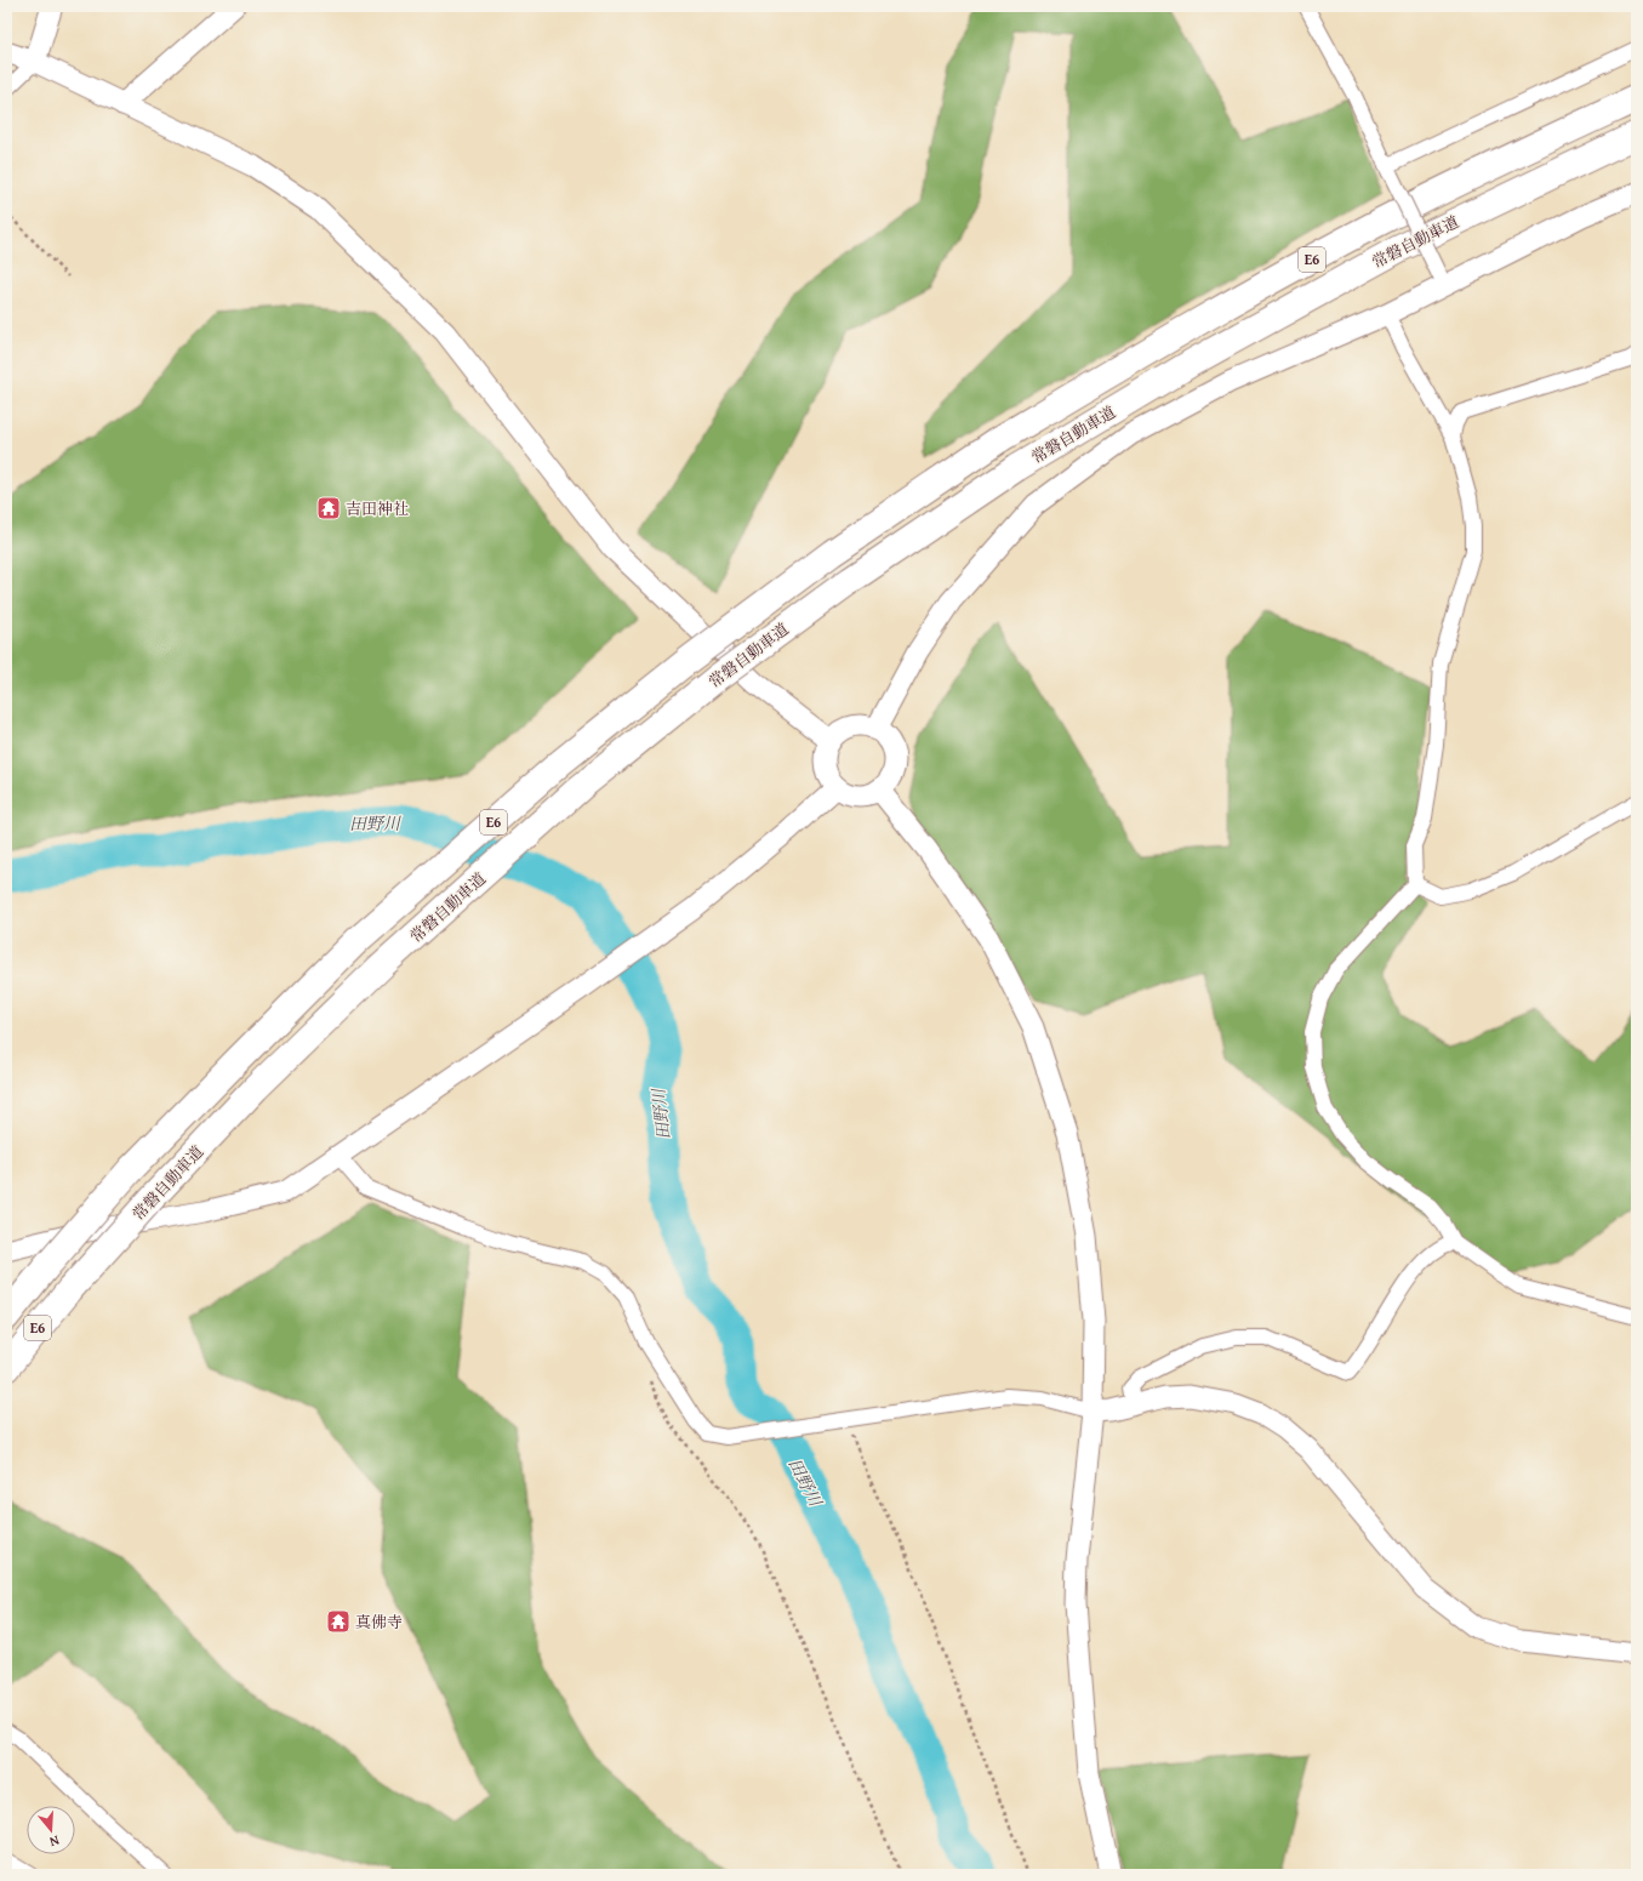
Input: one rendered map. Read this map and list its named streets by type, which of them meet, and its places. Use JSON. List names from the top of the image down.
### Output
{
  "streets": {
    "highway": ["常磐自動車道", "E6"]
  },
  "water": ["田野川"],
  "places": {
    "temple": ["吉田神社", "真佛寺"]
  },
  "north": "bottom"
}
